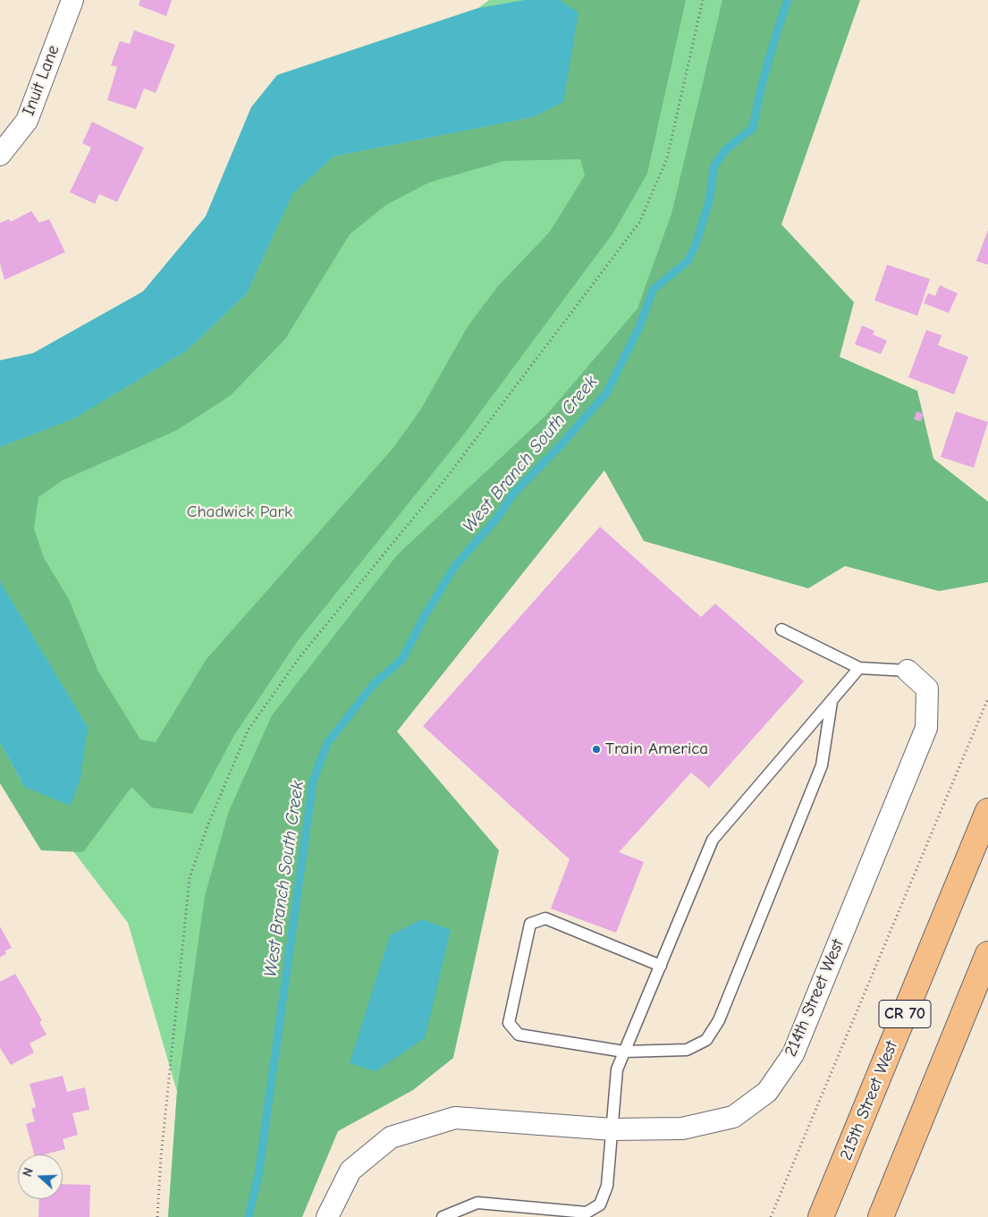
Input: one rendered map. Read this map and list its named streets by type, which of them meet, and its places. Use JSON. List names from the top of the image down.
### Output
{
  "streets": {
    "main road": ["CR 70", "215th Street West"],
    "street": ["Inuit Lane", "214th Street West"]
  },
  "water": ["West Branch South Creek"],
  "parks": ["Chadwick Park"],
  "places": ["Train America"],
  "north": "left"
}
